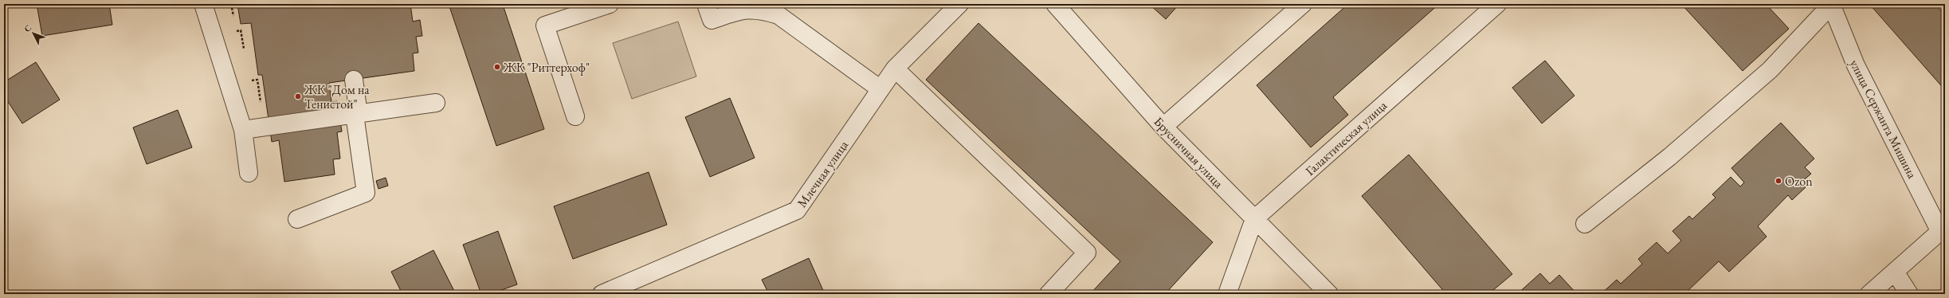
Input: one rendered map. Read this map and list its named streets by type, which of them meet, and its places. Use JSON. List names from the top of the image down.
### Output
{
  "streets": {
    "street": [
      "улица Сержанта Мишина",
      "Галактическая улица",
      "Брусничная улица",
      "Млечная улица"
    ]
  },
  "crossings": [
    ["Галактическая улица", "Брусничная улица"]
  ],
  "places": ["ЖК \"Риттерхоф\"", "ЖК \"Дом на Тенистой\"", "Ozon"],
  "north": "top left"
}
